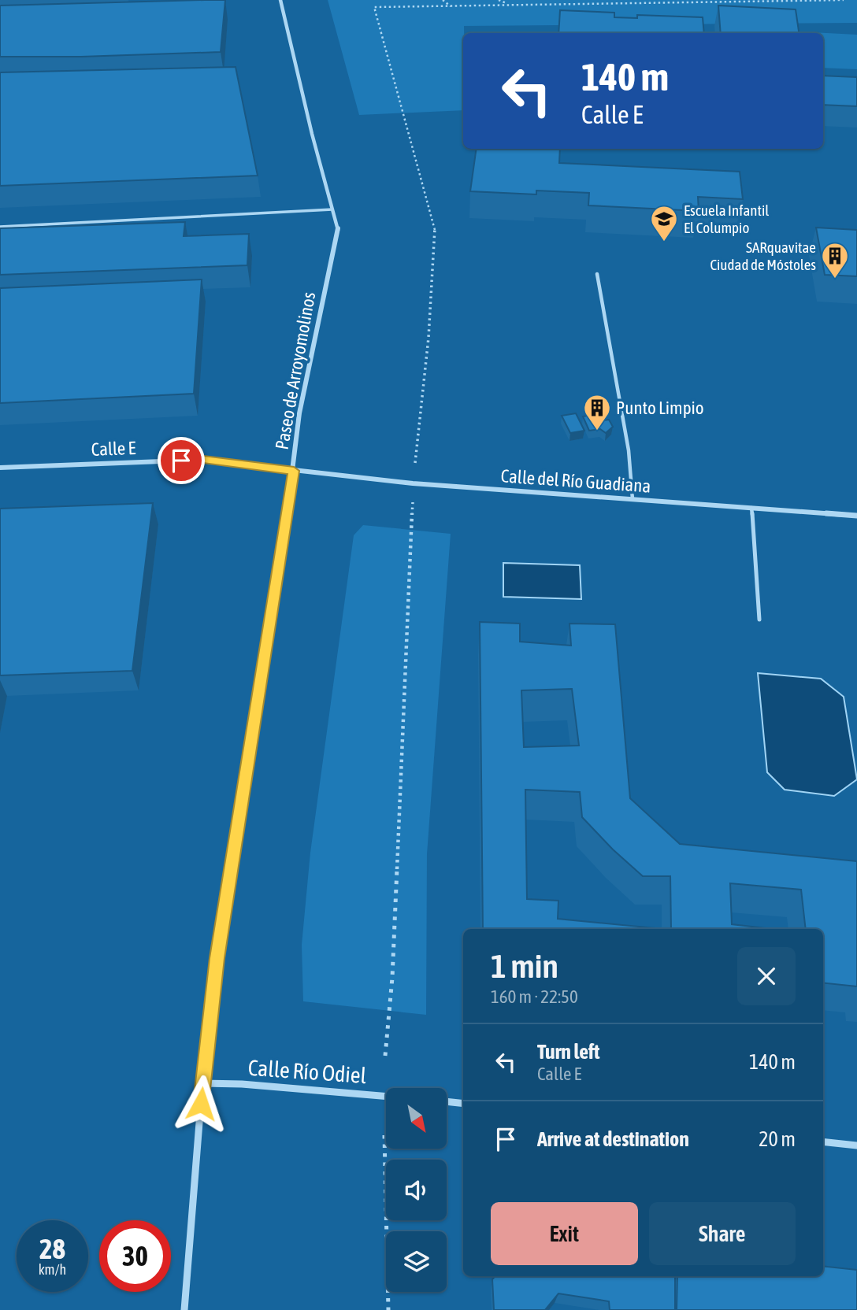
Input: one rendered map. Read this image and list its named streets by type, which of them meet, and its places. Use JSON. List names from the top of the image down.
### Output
{
  "streets": {
    "street": [
      "Paseo de Arroyomolinos",
      "Calle E",
      "Calle del Río Guadiana",
      "Calle Río Odiel"
    ]
  },
  "crossings": [
    ["Paseo de Arroyomolinos", "Calle E"],
    ["Paseo de Arroyomolinos", "Calle del Río Guadiana"],
    ["Paseo de Arroyomolinos", "Calle Río Odiel"],
    ["Calle E", "Calle del Río Guadiana"]
  ],
  "places": {
    "school or university": ["Escuela Infantil El Columpio"],
    "building": ["SARquavitae Ciudad de Móstoles", "Punto Limpio"]
  },
  "north": "bottom right",
  "page": {
    "turn": ["140 m", "Calle E"],
    "heading": ["1 min", "160 m · 22:50"],
    "list": [
      {
        "name": "Turn left",
        "note": "Calle E",
        "value": "140 m"
      },
      {
        "name": "Arrive at destination",
        "value": "20 m"
      }
    ],
    "buttons": ["Exit", "Share"],
    "speed": "28 km/h",
    "limit": "30"
  }
}
